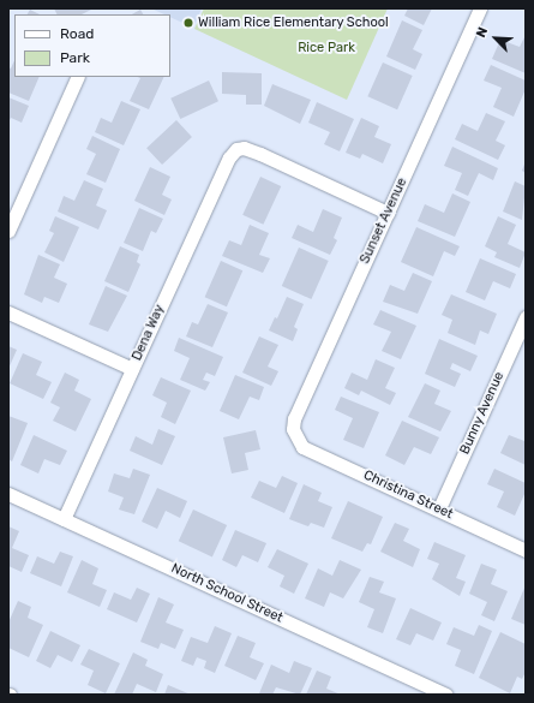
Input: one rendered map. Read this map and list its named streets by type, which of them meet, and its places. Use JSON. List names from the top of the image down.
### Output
{
  "streets": {
    "street": [
      "Sunset Avenue",
      "Dena Way",
      "Bunny Avenue",
      "Christina Street",
      "North School Street"
    ]
  },
  "crossings": [
    ["Sunset Avenue", "Dena Way"],
    ["Sunset Avenue", "Christina Street"],
    ["Dena Way", "North School Street"],
    ["Bunny Avenue", "Christina Street"]
  ],
  "parks": ["Rice Park"],
  "places": ["William Rice Elementary School"],
  "legend": ["Road", "Park"],
  "north": "top left"
}
